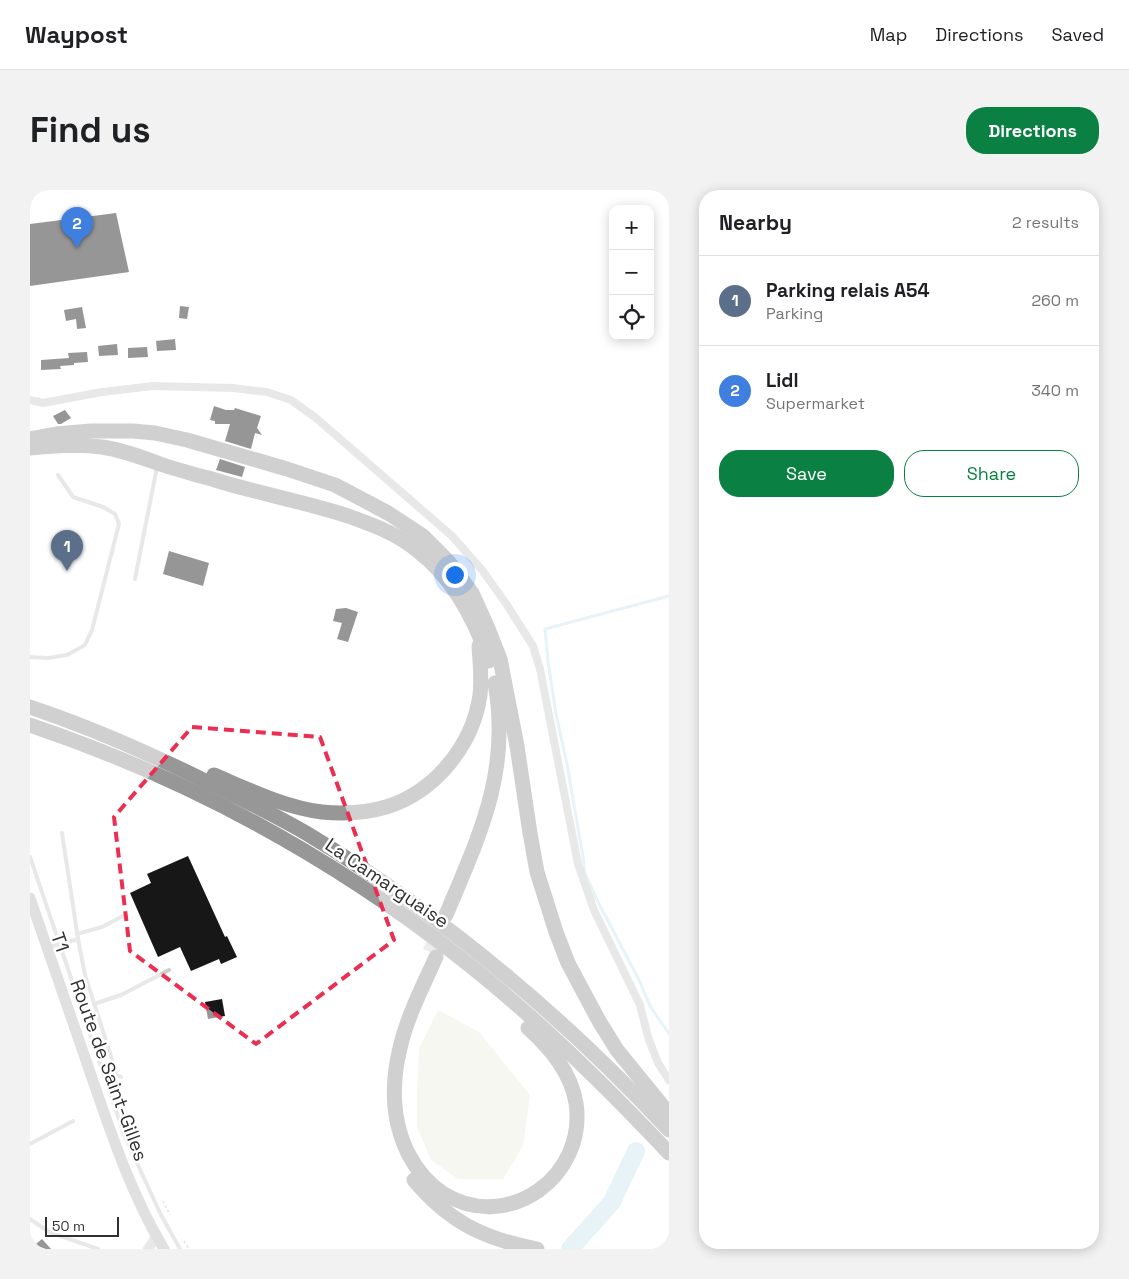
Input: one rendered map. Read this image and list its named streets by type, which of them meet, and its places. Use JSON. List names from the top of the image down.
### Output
{
  "streets": {
    "highway": ["La Camarguaise"],
    "main road": ["Route de Saint-Gilles"],
    "lane": ["T1"]
  },
  "scale_bar": "50 m",
  "page": {
    "header": "Waypost",
    "nav": ["Map", "Directions", "Saved"],
    "buttons": [
      "Directions",
      ["Save", "Share"]
    ],
    "title": "Find us",
    "heading": ["Nearby", "2 results"],
    "map_buttons": ["+", "−"],
    "pins": ["2", "1"],
    "list": [
      {
        "mark": "1",
        "name": "Parking relais A54",
        "note": "Parking",
        "value": "260 m"
      },
      {
        "mark": "2",
        "name": "Lidl",
        "note": "Supermarket",
        "value": "340 m"
      }
    ],
    "scale": "50 m"
  }
}
